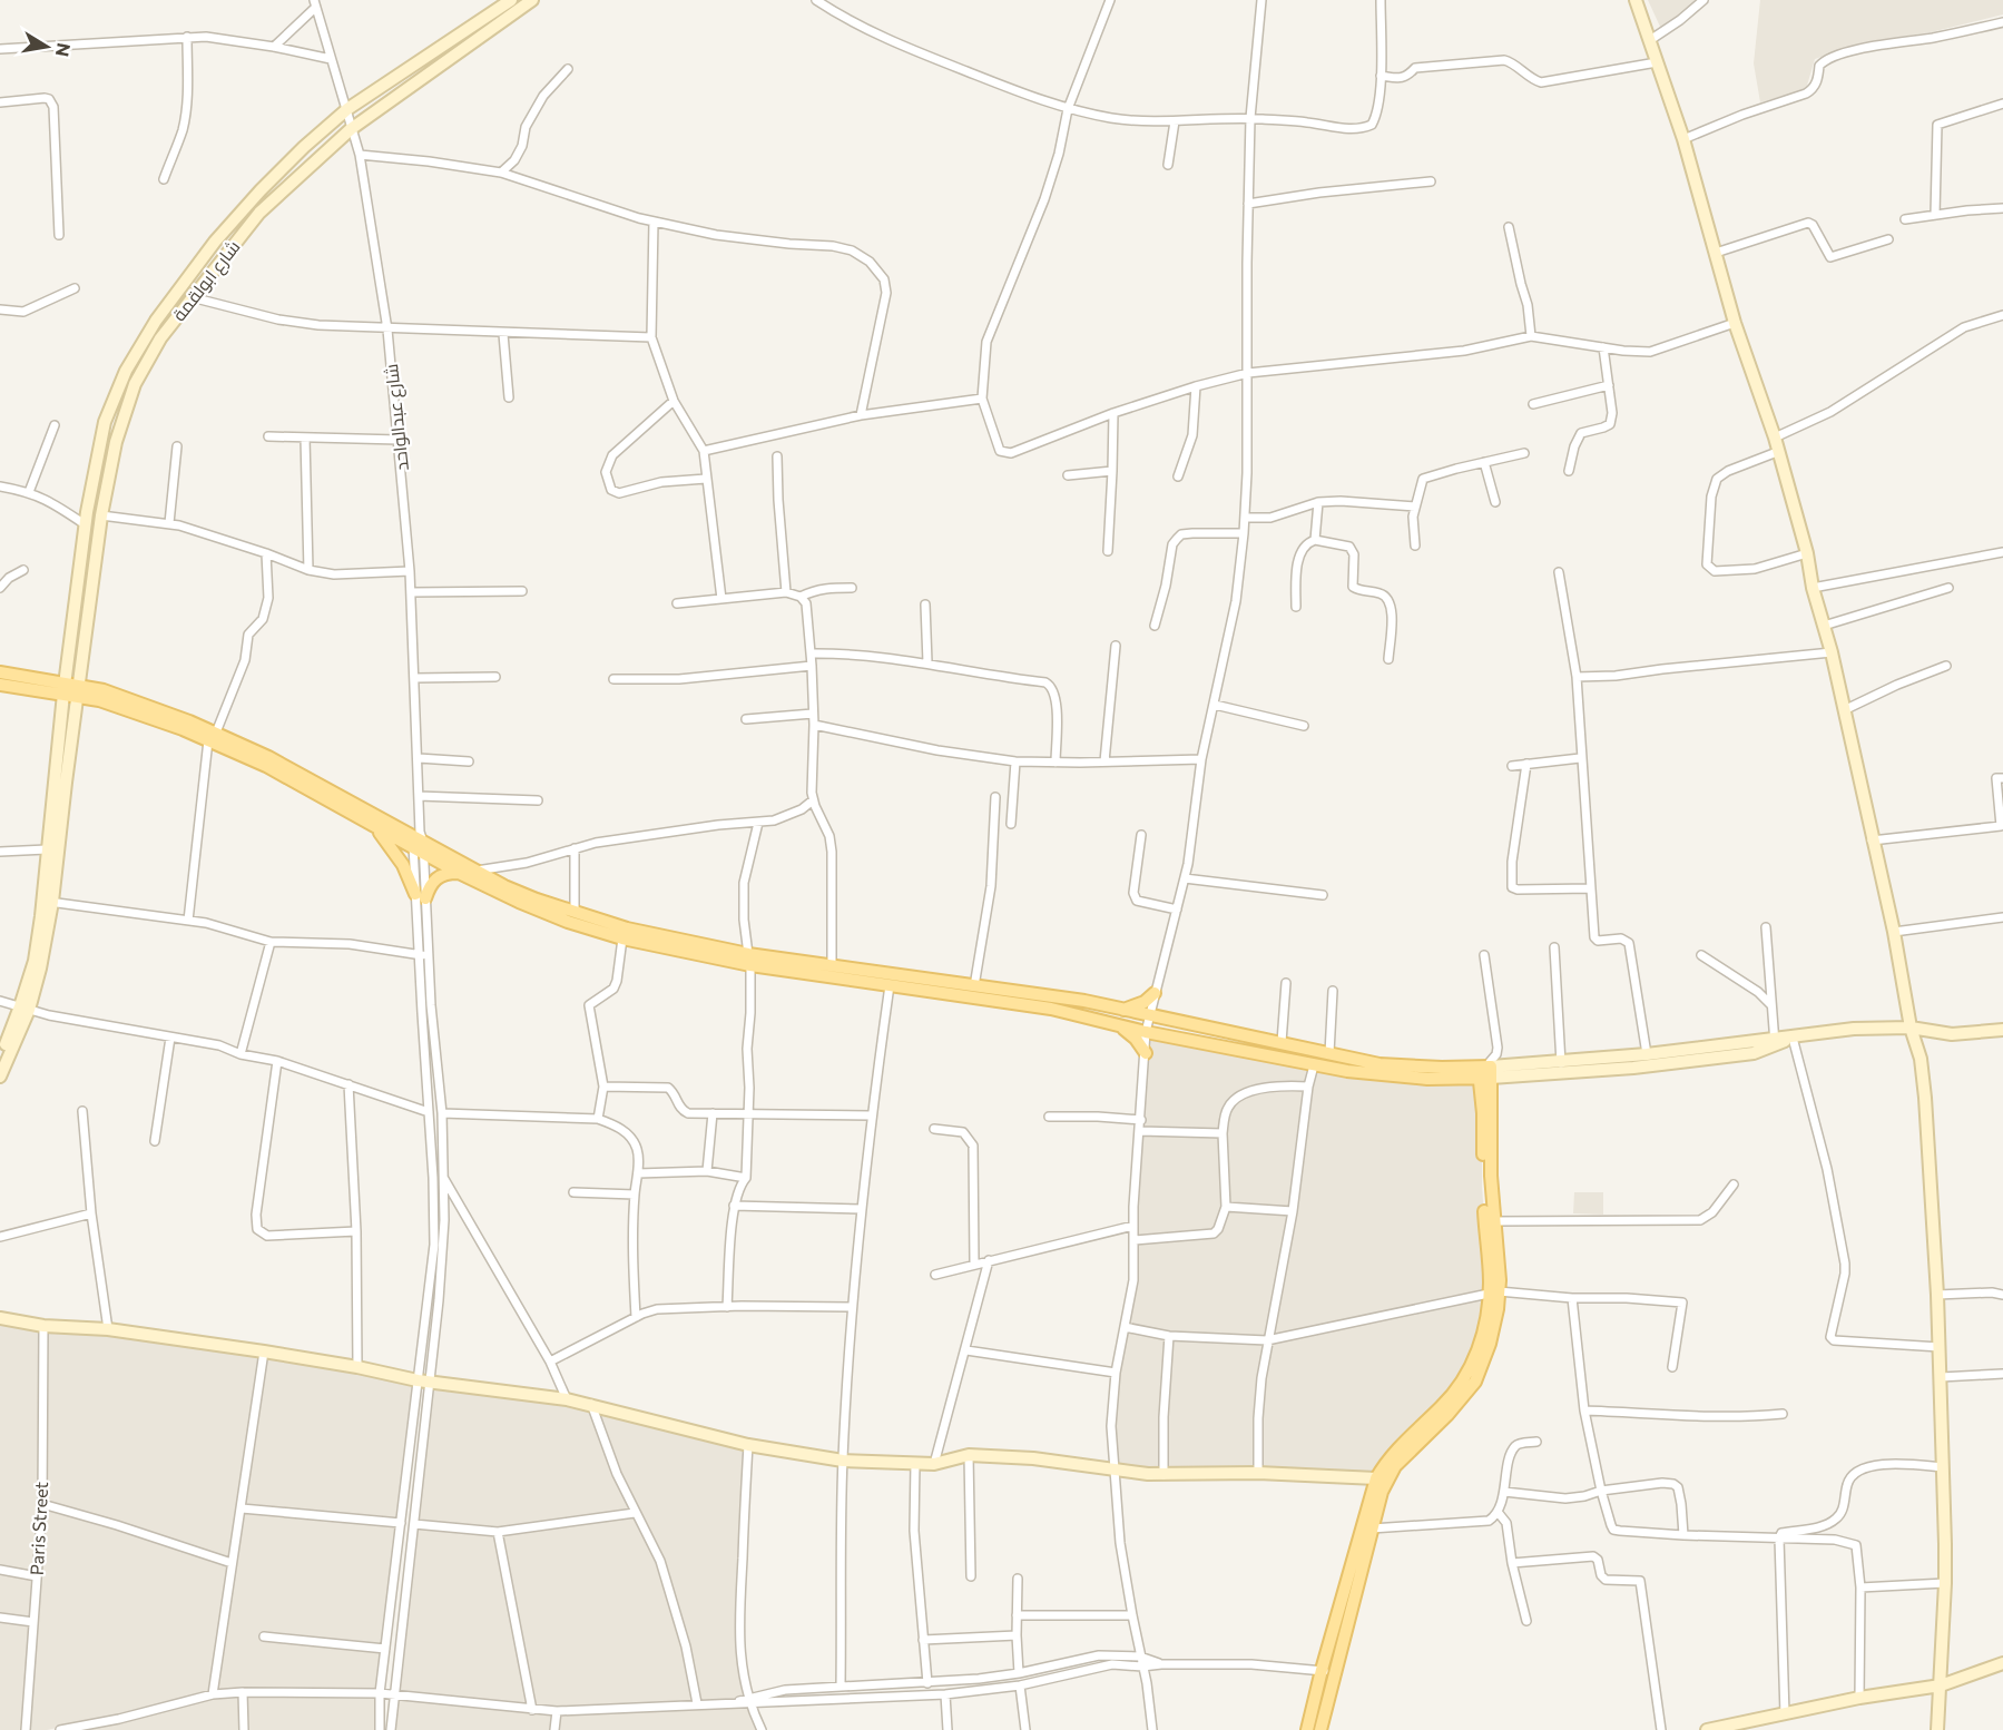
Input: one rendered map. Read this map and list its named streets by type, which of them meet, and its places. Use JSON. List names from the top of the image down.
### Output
{
  "streets": {
    "street": ["شارع ابولقمة", "شارع عبدالواحد", "Paris Street"]
  },
  "crossings": [
    ["شارع ابولقمة", "شارع عبدالواحد"]
  ],
  "north": "right"
}
